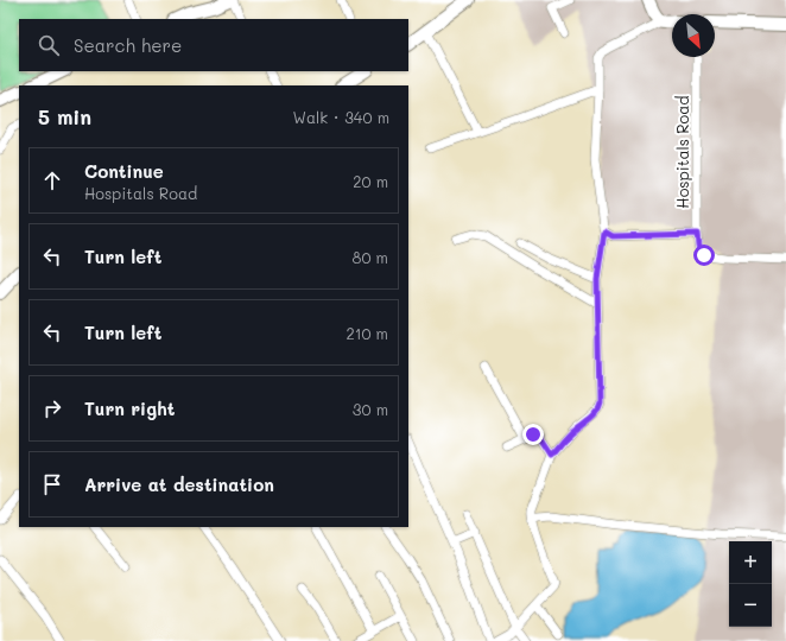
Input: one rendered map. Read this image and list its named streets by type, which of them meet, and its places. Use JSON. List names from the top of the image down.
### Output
{
  "streets": {
    "street": ["Hospitals Road"]
  },
  "north": "bottom right",
  "page": {
    "search": "Search here",
    "heading": ["5 min", "Walk · 340 m"],
    "list": [
      ["Continue", "Hospitals Road", "20 m"],
      ["Turn left", "80 m"],
      ["Turn left", "210 m"],
      ["Turn right", "30 m"],
      "Arrive at destination"
    ],
    "map_buttons": ["+", "−"]
  }
}
